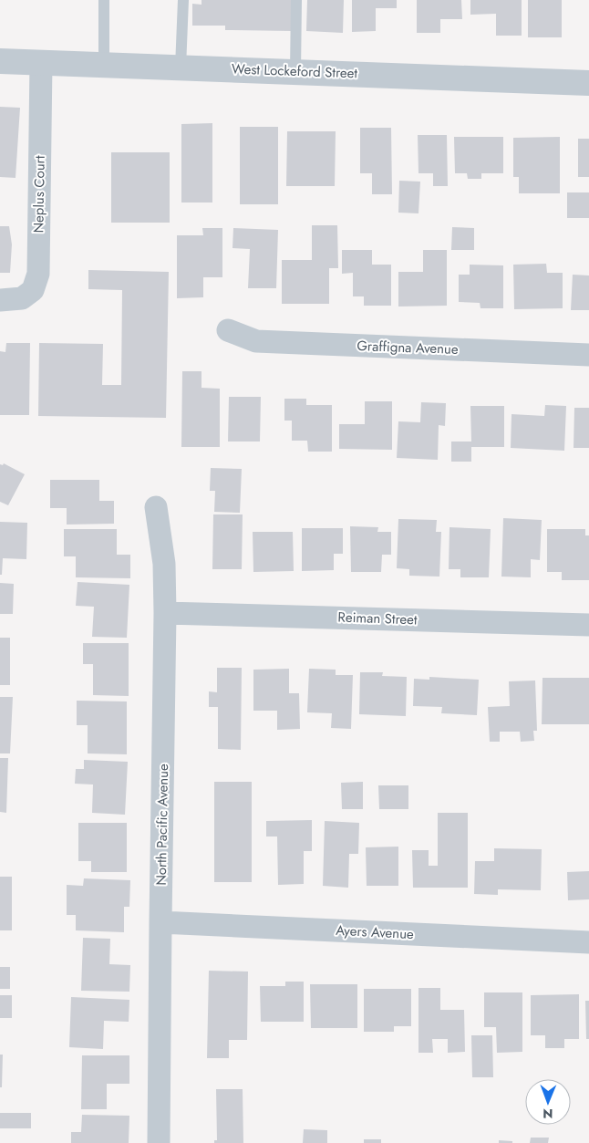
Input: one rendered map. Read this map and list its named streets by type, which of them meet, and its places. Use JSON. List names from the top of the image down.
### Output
{
  "streets": {
    "street": [
      "West Lockeford Street",
      "Neplus Court",
      "Graffigna Avenue",
      "Reiman Street",
      "North Pacific Avenue",
      "Ayers Avenue"
    ]
  },
  "crossings": [
    ["West Lockeford Street", "Neplus Court"],
    ["Reiman Street", "North Pacific Avenue"],
    ["North Pacific Avenue", "Ayers Avenue"]
  ],
  "north": "bottom"
}
